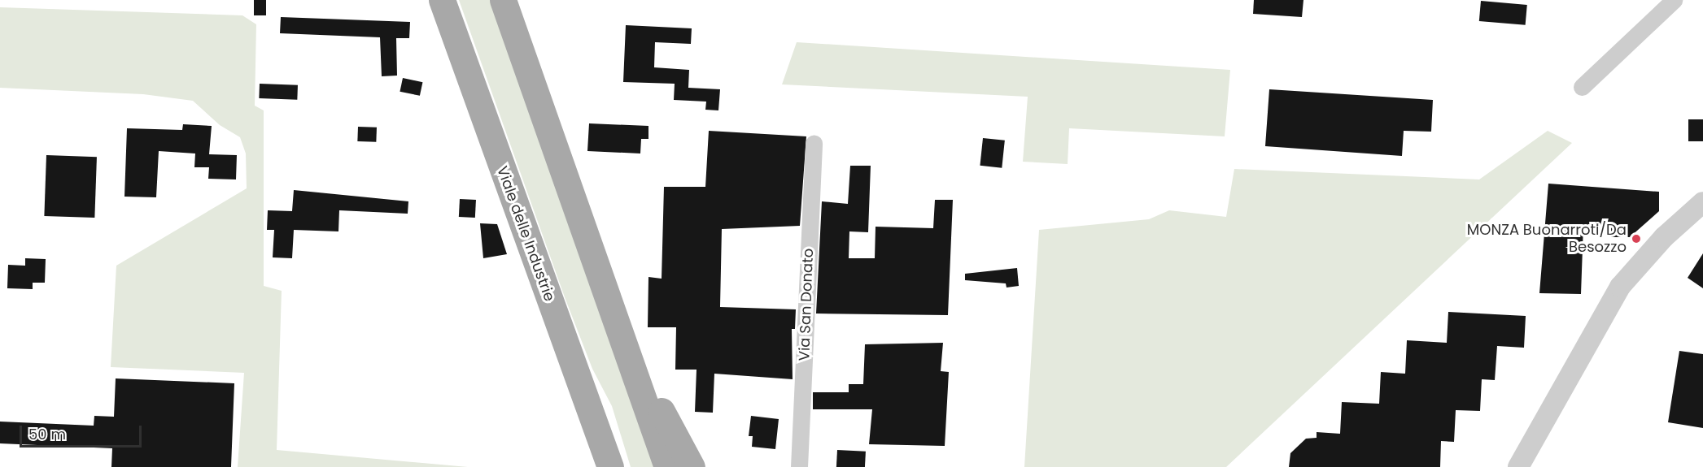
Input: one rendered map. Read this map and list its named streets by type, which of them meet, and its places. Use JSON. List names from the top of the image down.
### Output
{
  "streets": {
    "main road": ["Viale delle Industrie"],
    "street": ["Via San Donato"]
  },
  "places": ["MONZA Buonarroti/Da Besozzo"],
  "scale_bar": "50 m"
}
